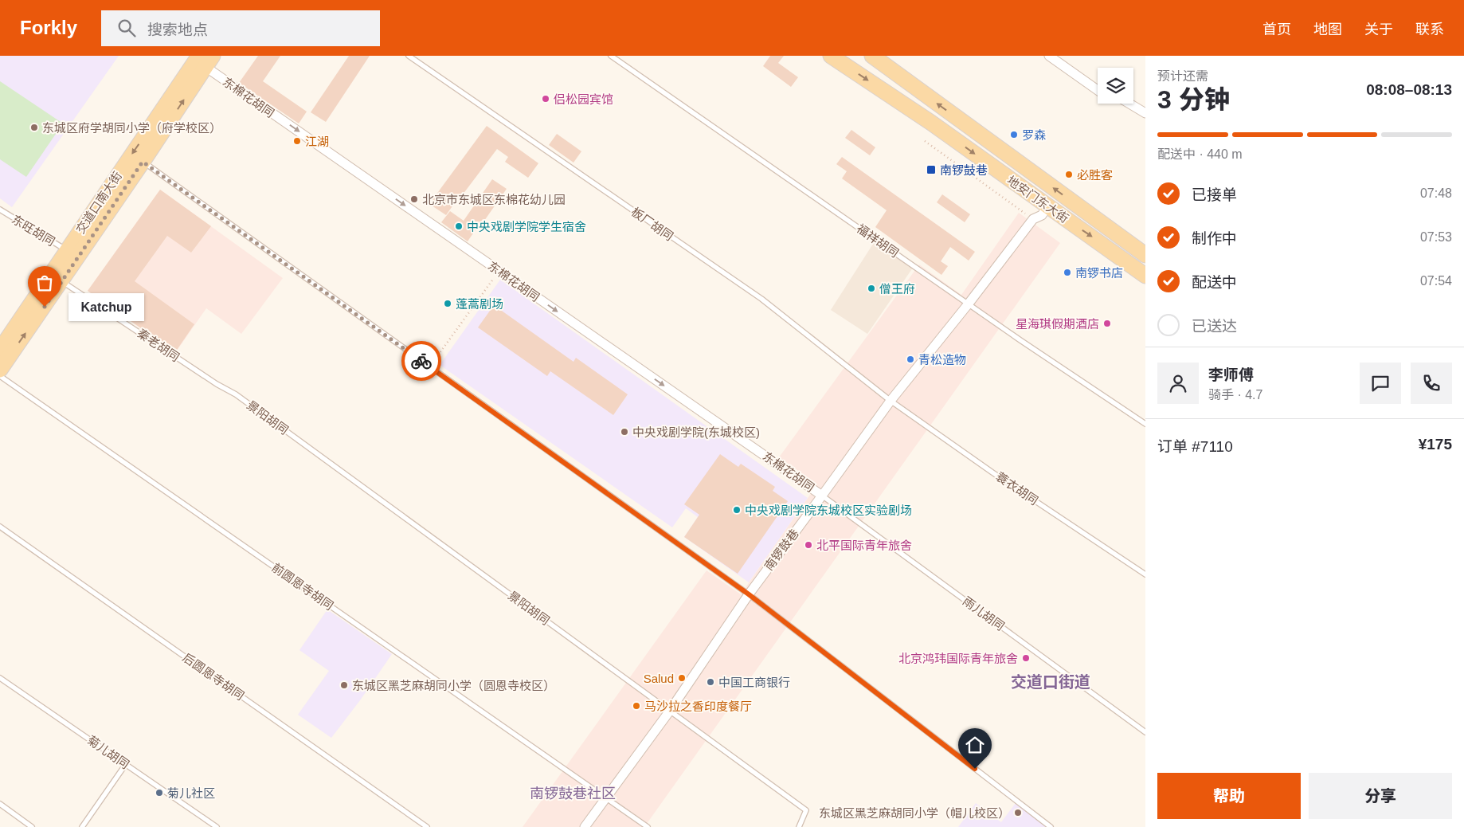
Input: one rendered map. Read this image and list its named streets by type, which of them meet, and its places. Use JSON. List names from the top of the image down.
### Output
{
  "streets": {
    "main road": ["地安门东大街", "交道口南大街"],
    "street": ["东棉花胡同", "南锣鼓巷"],
    "lane": [
      "板厂胡同",
      "东旺胡同",
      "福祥胡同",
      "秦老胡同",
      "景阳胡同",
      "蓑衣胡同",
      "前圆恩寺胡同",
      "雨儿胡同",
      "后圆恩寺胡同",
      "菊儿胡同"
    ]
  },
  "crossings": [
    ["东棉花胡同", "交道口南大街"],
    ["东棉花胡同", "南锣鼓巷"],
    ["东棉花胡同", "雨儿胡同"],
    ["地安门东大街", "南锣鼓巷"],
    ["交道口南大街", "东旺胡同"],
    ["交道口南大街", "秦老胡同"],
    ["板厂胡同", "蓑衣胡同"],
    ["板厂胡同", "南锣鼓巷"],
    ["福祥胡同", "南锣鼓巷"],
    ["秦老胡同", "景阳胡同"],
    ["景阳胡同", "南锣鼓巷"],
    ["蓑衣胡同", "南锣鼓巷"],
    ["南锣鼓巷", "前圆恩寺胡同"],
    ["南锣鼓巷", "雨儿胡同"]
  ],
  "one_way": ["东棉花胡同"],
  "districts": ["交道口街道", "南锣鼓巷社区"],
  "places": {
    "other": [
      "侣松园宾馆",
      "东城区府学胡同小学（府学校区）",
      "罗森",
      "江湖",
      "必胜客",
      "北京市东城区东棉花幼儿园",
      "中央戏剧学院学生宿舍",
      "南锣书店",
      "僧王府",
      "蓬蒿剧场",
      "Katchup",
      "星海琪假期酒店",
      "青松造物",
      "中央戏剧学院(东城校区)",
      "中央戏剧学院东城校区实验剧场",
      "北平国际青年旅舍",
      "北京鸿玮国际青年旅舍",
      "Salud",
      "中国工商银行",
      "东城区黑芝麻胡同小学（圆恩寺校区）",
      "马沙拉之香印度餐厅",
      "菊儿社区",
      "东城区黑芝麻胡同小学（帽儿校区）"
    ],
    "transit": ["南锣鼓巷"]
  },
  "page": {
    "header": "Forkly",
    "search": "搜索地点",
    "nav": [
      "首页",
      "地图",
      "关于",
      "联系"
    ],
    "heading": ["3 分钟", "预计还需", "08:08–08:13"],
    "panel": [
      "李师傅",
      "骑手 · 4.7",
      "订单 #7110",
      "¥175"
    ],
    "bar": "配送中 · 440 m",
    "list": [
      ["已接单", "07:48"],
      ["制作中", "07:53"],
      ["配送中", "07:54"],
      "已送达"
    ],
    "bubble": "Katchup",
    "buttons": ["帮助", "分享"]
  }
}
